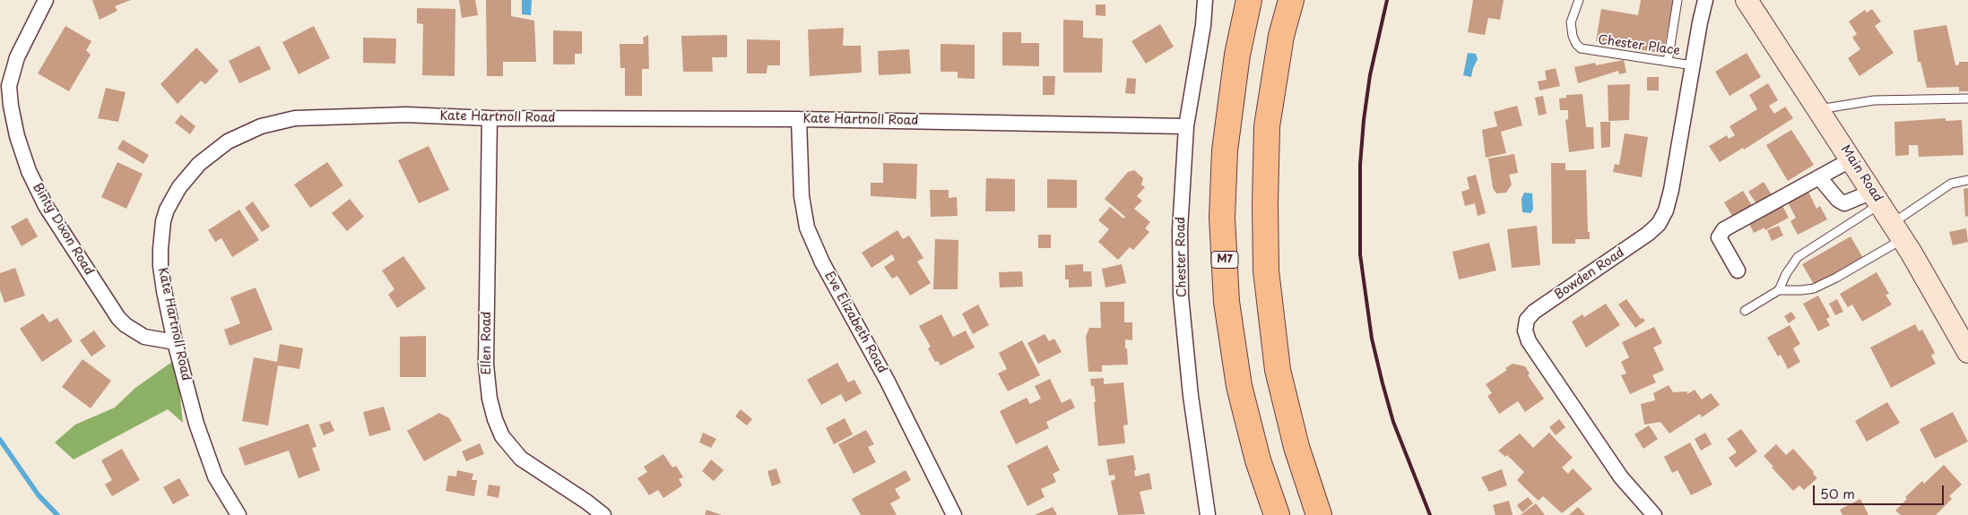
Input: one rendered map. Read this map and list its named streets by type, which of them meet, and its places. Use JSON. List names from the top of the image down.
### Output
{
  "streets": {
    "highway": ["M7"],
    "main road": ["Main Road"],
    "street": [
      "Kate Hartnoll Road",
      "Binty Dixon Road",
      "Chester Road",
      "Bowden Road",
      "Eve Elizabeth Road",
      "Ellen Road"
    ],
    "lane": ["Chester Place"]
  },
  "crossings": [
    ["Chester Place", "Bowden Road"],
    ["Kate Hartnoll Road", "Binty Dixon Road"],
    ["Kate Hartnoll Road", "Chester Road"],
    ["Kate Hartnoll Road", "Eve Elizabeth Road"],
    ["Kate Hartnoll Road", "Ellen Road"]
  ],
  "scale_bar": "50 m"
}
